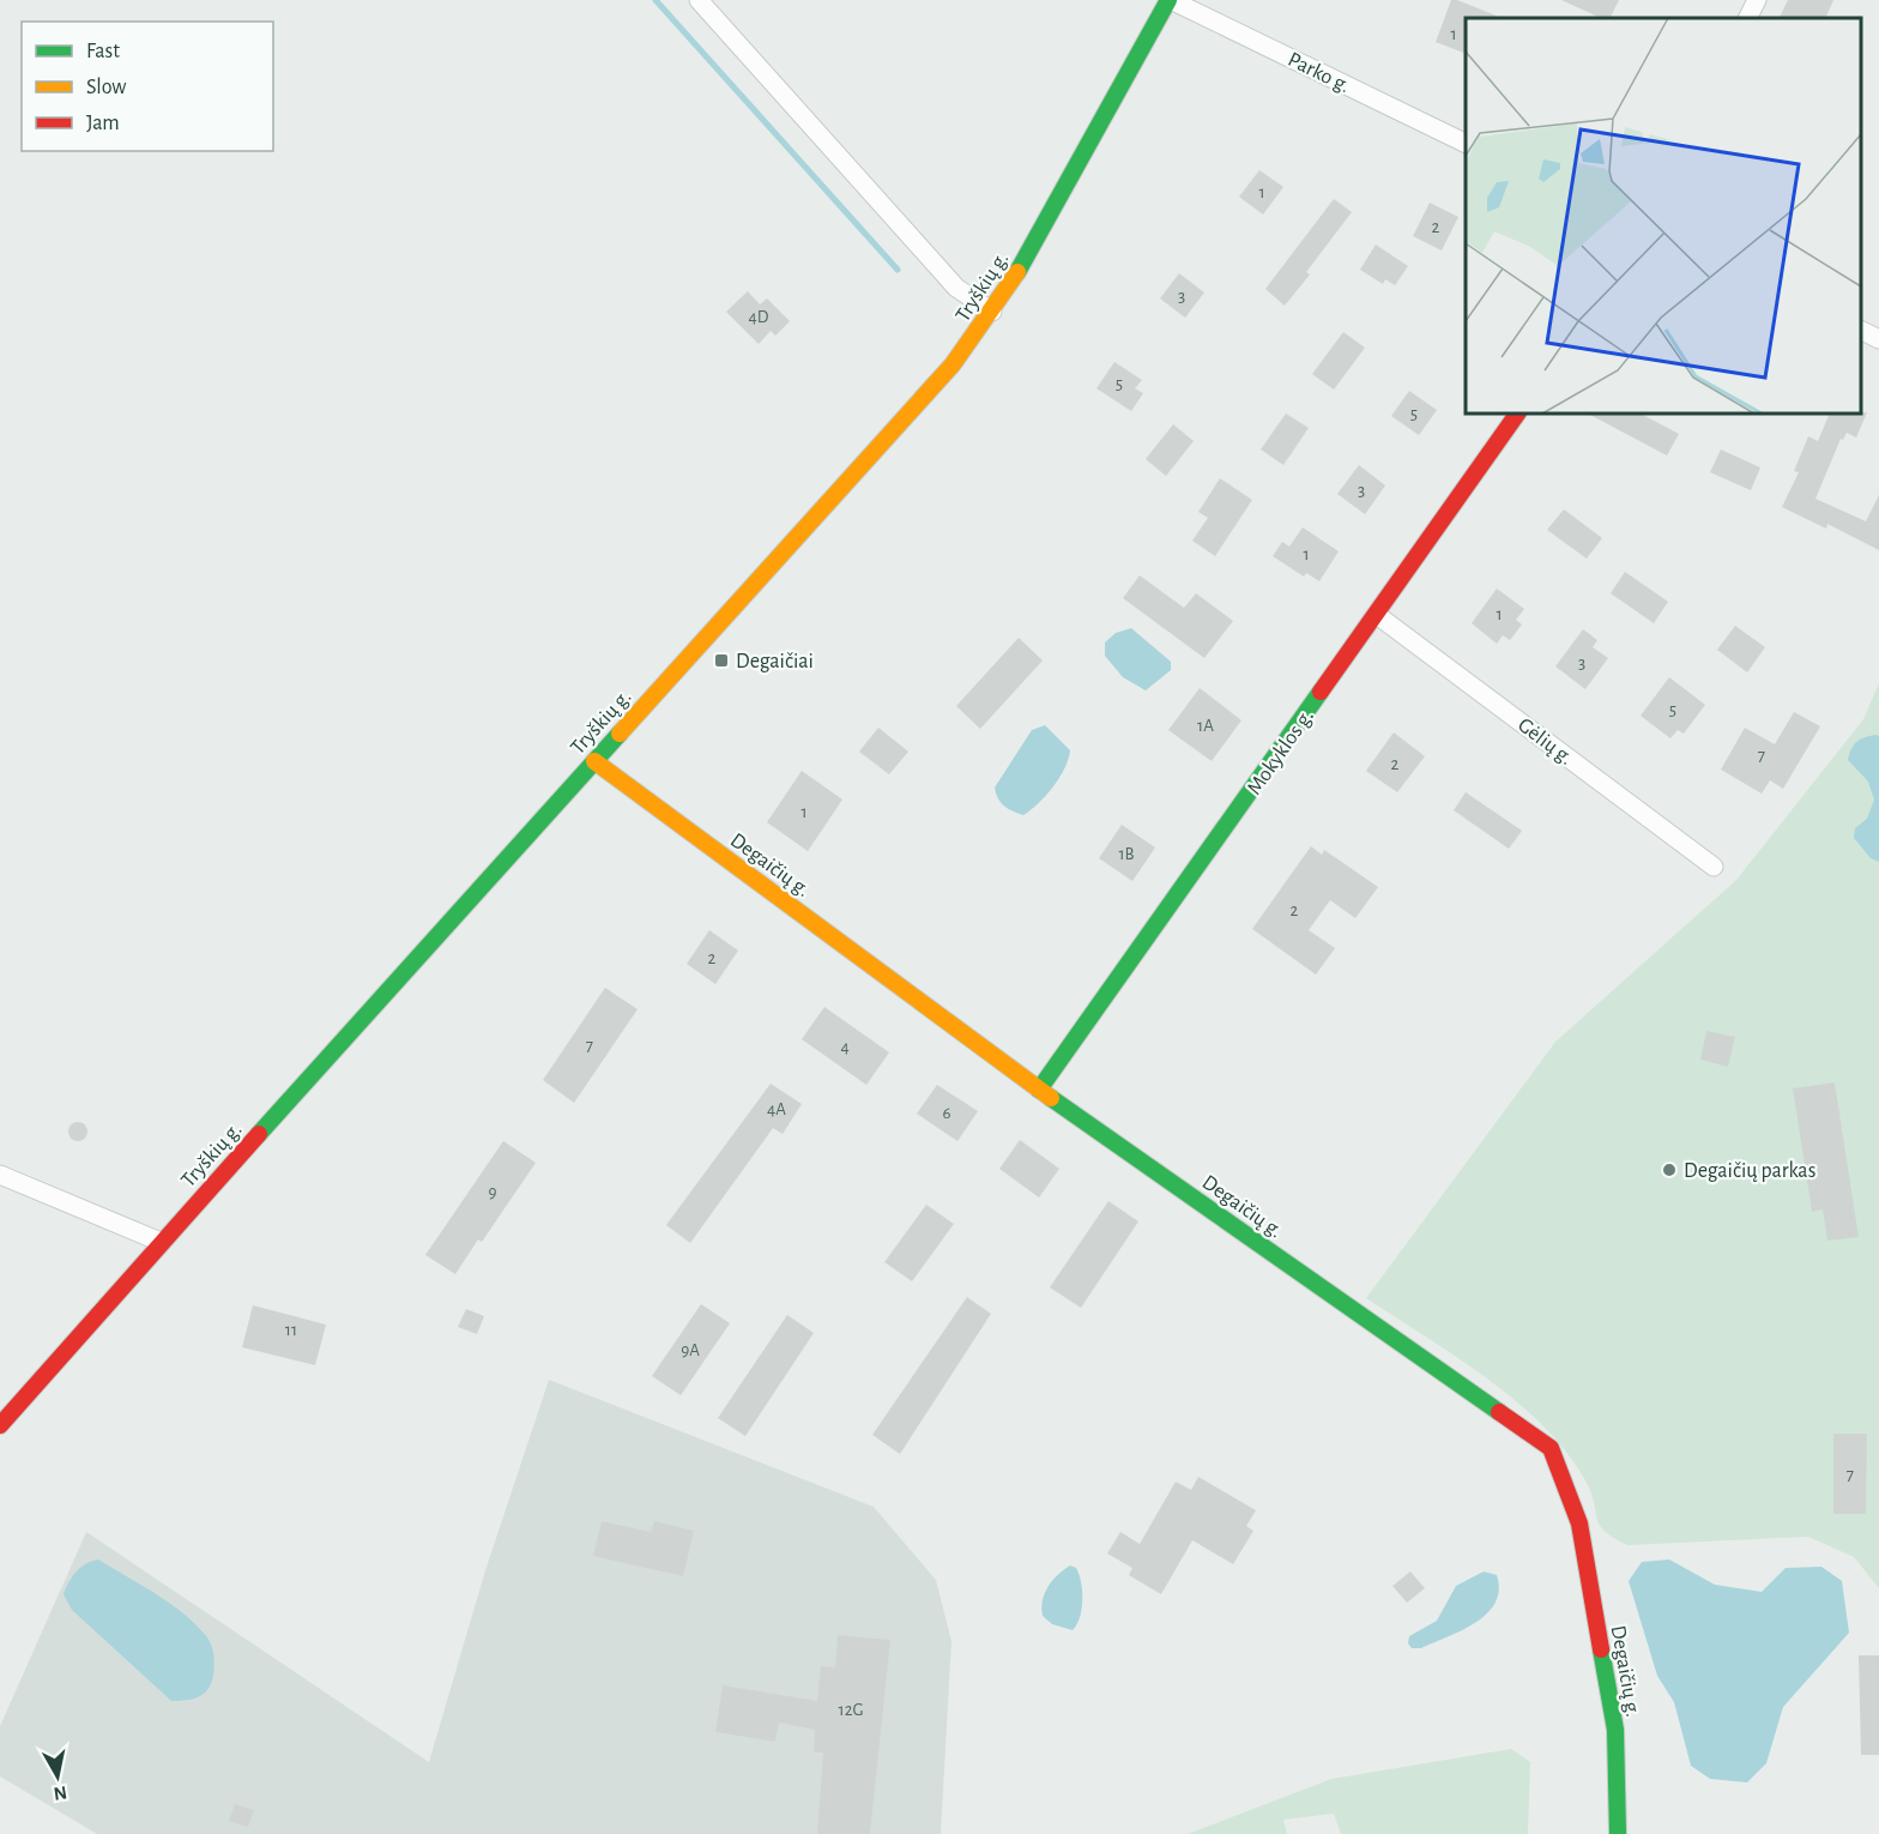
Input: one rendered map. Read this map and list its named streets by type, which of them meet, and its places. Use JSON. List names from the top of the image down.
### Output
{
  "streets": {
    "street": [
      "Parko g.",
      "Tryškių g.",
      "Gėlių g.",
      "Mokyklos g.",
      "Degaičių g."
    ]
  },
  "crossings": [
    ["Parko g.", "Tryškių g."],
    ["Tryškių g.", "Degaičių g."],
    ["Gėlių g.", "Mokyklos g."],
    ["Mokyklos g.", "Degaičių g."]
  ],
  "places": {
    "transit": ["Degaičiai"],
    "other": ["Degaičių parkas"]
  },
  "house_numbers": [
    "1",
    "1",
    "2",
    "3",
    "4D",
    "5",
    "5",
    "3",
    "1",
    "1",
    "3",
    "5",
    "1A",
    "7",
    "2",
    "1",
    "1B",
    "2",
    "2",
    "7",
    "4",
    "4A",
    "6",
    "9",
    "11",
    "9A",
    "7",
    "12G"
  ],
  "legend": ["Fast", "Slow", "Jam"],
  "north": "bottom"
}
